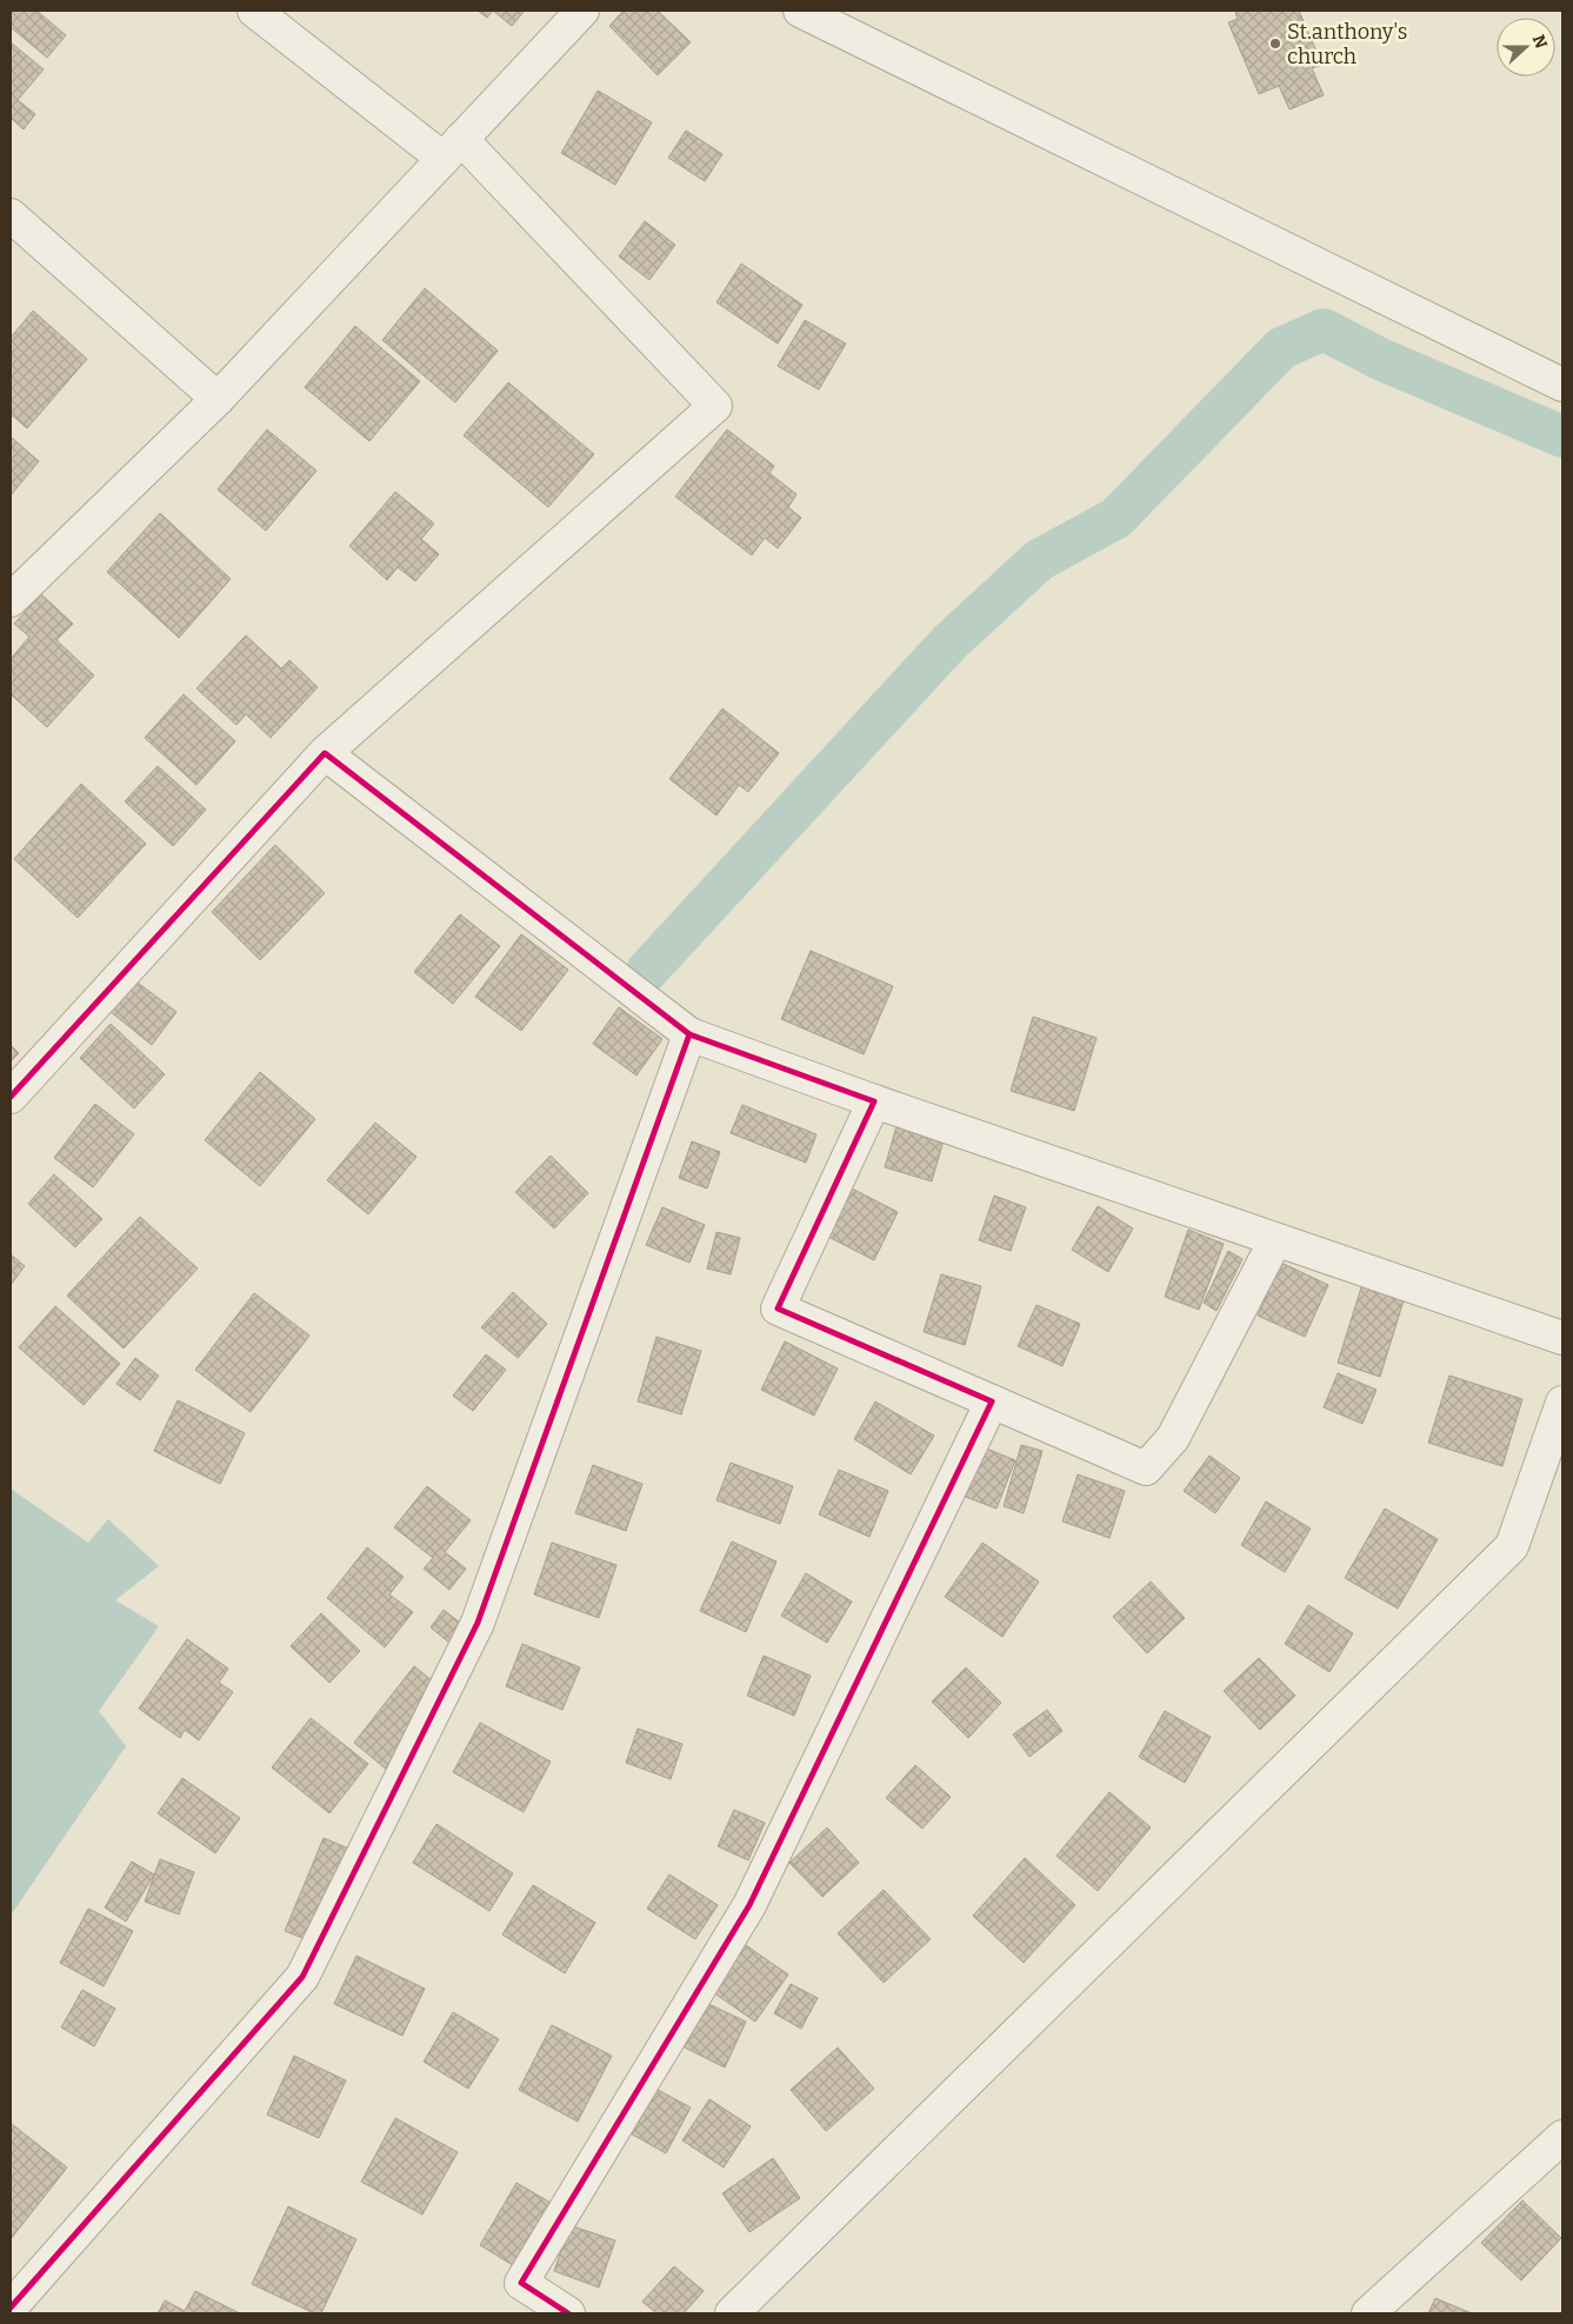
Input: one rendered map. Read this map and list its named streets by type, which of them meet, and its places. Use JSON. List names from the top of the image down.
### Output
{
  "places": ["St.anthony's church"],
  "north": "right"
}
